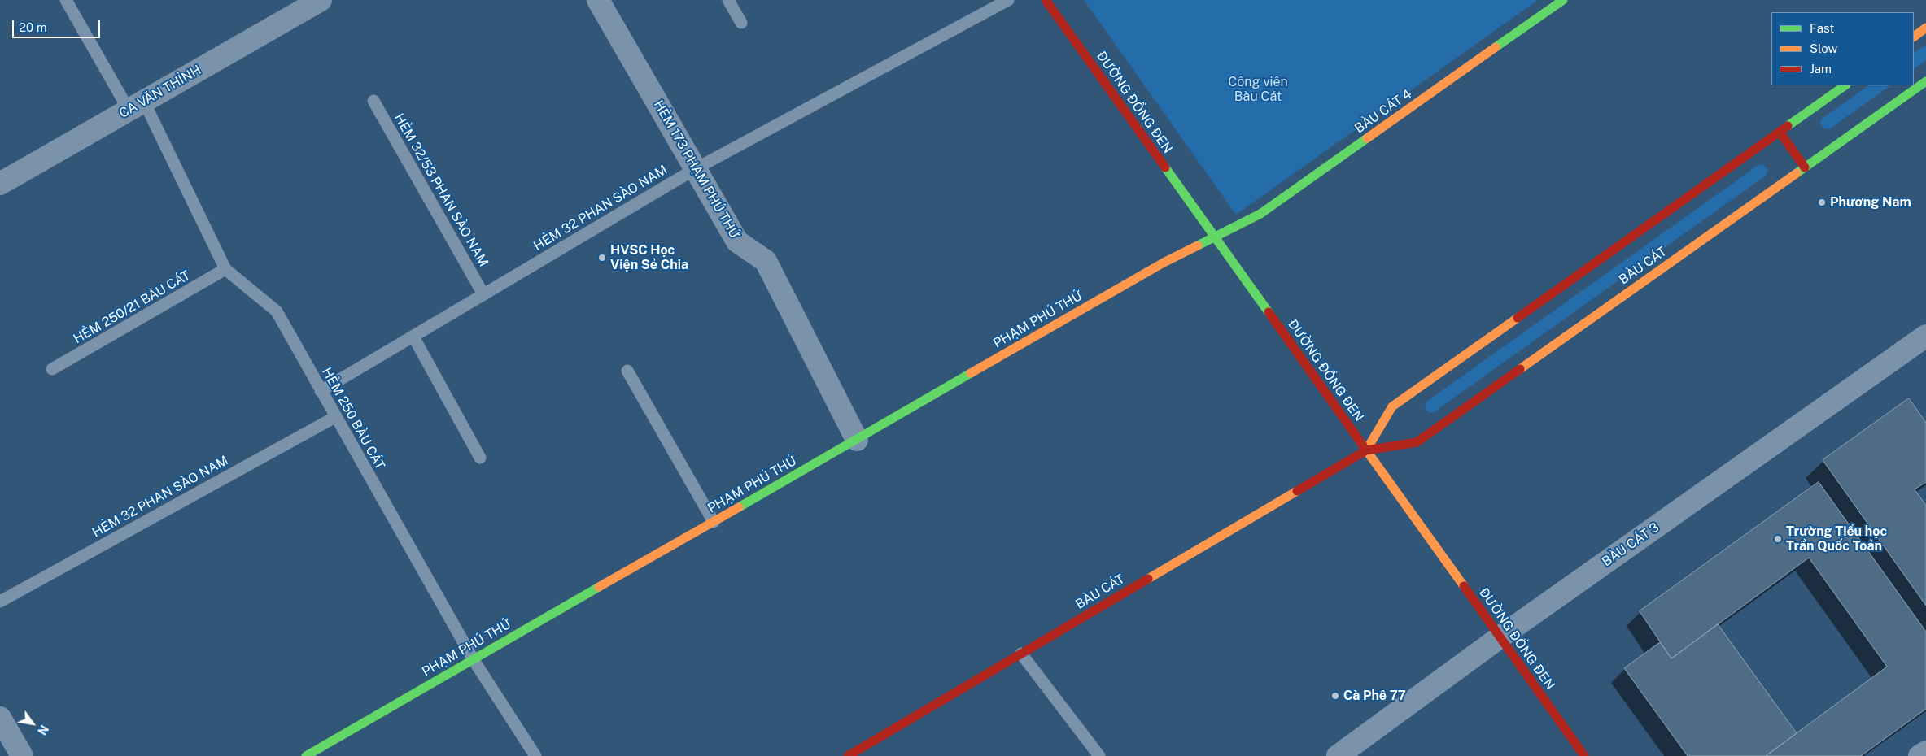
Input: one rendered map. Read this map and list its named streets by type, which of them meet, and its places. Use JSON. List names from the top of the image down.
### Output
{
  "streets": {
    "street": [
      "CA VĂN THỈNH",
      "ĐƯỜNG ĐỒNG ĐEN",
      "BÀU CÁT 4",
      "HẺM 173 PHẠM PHÚ THỨ",
      "BÀU CÁT",
      "PHẠM PHÚ THỨ",
      "BÀU CÁT 3"
    ],
    "lane": [
      "HẺM 32/53 PHAN SÀO NAM",
      "HẺM 32 PHAN SÀO NAM",
      "HẺM 250/21 BÀU CÁT",
      "HẺM 250 BÀU CÁT"
    ]
  },
  "crossings": [
    ["CA VĂN THỈNH", "HẺM 250 BÀU CÁT"],
    ["ĐƯỜNG ĐỒNG ĐEN", "BÀU CÁT 4"],
    ["ĐƯỜNG ĐỒNG ĐEN", "BÀU CÁT"],
    ["ĐƯỜNG ĐỒNG ĐEN", "PHẠM PHÚ THỨ"],
    ["ĐƯỜNG ĐỒNG ĐEN", "BÀU CÁT 3"],
    ["BÀU CÁT 4", "PHẠM PHÚ THỨ"],
    ["HẺM 173 PHẠM PHÚ THỨ", "HẺM 32 PHAN SÀO NAM"],
    ["HẺM 173 PHẠM PHÚ THỨ", "PHẠM PHÚ THỨ"],
    ["HẺM 32/53 PHAN SÀO NAM", "HẺM 32 PHAN SÀO NAM"],
    ["HẺM 32 PHAN SÀO NAM", "HẺM 250 BÀU CÁT"],
    ["HẺM 250/21 BÀU CÁT", "HẺM 250 BÀU CÁT"],
    ["PHẠM PHÚ THỨ", "HẺM 250 BÀU CÁT"]
  ],
  "parks": ["Công viên Bàu Cát"],
  "places": [
    "Phương Nam",
    "HVSC Học Viện Sẻ Chia",
    "Trường Tiểu học Trần Quốc Toản",
    "Cà Phê 77"
  ],
  "legend": ["Fast", "Slow", "Jam"],
  "scale_bar": "20 m",
  "north": "bottom right"
}
